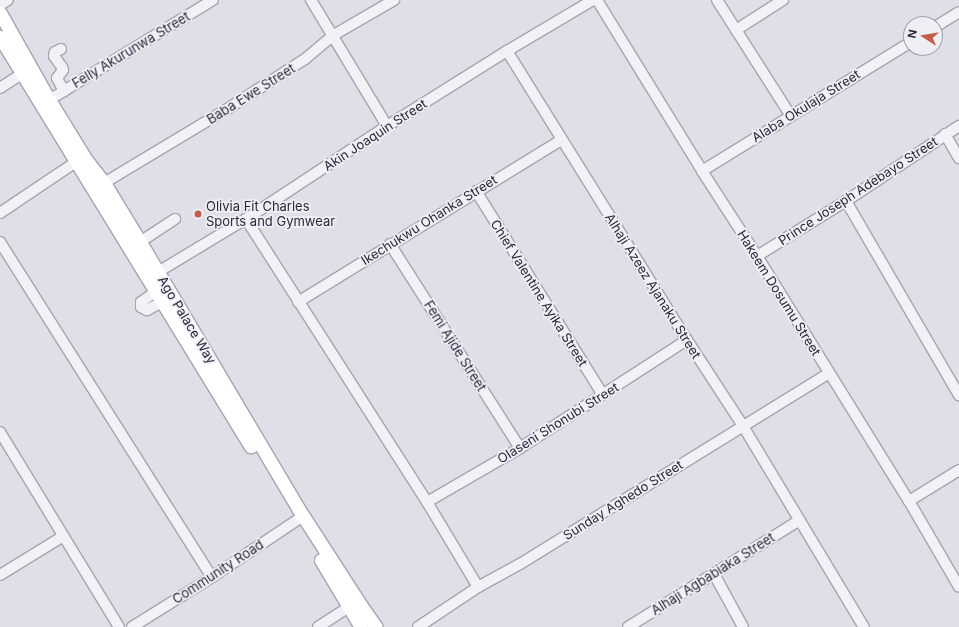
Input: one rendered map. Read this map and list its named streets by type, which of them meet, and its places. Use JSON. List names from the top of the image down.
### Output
{
  "streets": {
    "main road": ["Ago Palace Way"],
    "street": [
      "Felly Akurunwa Street",
      "Baba Ewe Street",
      "Alaba Okulaja Street",
      "Akin Joaquin Street",
      "Prince Joseph Adebayo Street",
      "Ikechukwu Ohanka Street",
      "Alhaji Azeez Ajanaku Street",
      "Chief Valentine Ayika Street",
      "Hakeem Dosumu Street",
      "Femi Ajide Street",
      "Olaseni Shonubi Street",
      "Sunday Aghedo Street",
      "Community Road",
      "Alhaji Agbabiaka Street"
    ]
  },
  "crossings": [
    ["Felly Akurunwa Street", "Ago Palace Way"],
    ["Baba Ewe Street", "Ago Palace Way"],
    ["Alaba Okulaja Street", "Hakeem Dosumu Street"],
    ["Akin Joaquin Street", "Alhaji Azeez Ajanaku Street"],
    ["Akin Joaquin Street", "Ago Palace Way"],
    ["Prince Joseph Adebayo Street", "Hakeem Dosumu Street"],
    ["Ikechukwu Ohanka Street", "Alhaji Azeez Ajanaku Street"],
    ["Ikechukwu Ohanka Street", "Chief Valentine Ayika Street"],
    ["Ikechukwu Ohanka Street", "Femi Ajide Street"],
    ["Alhaji Azeez Ajanaku Street", "Olaseni Shonubi Street"],
    ["Alhaji Azeez Ajanaku Street", "Sunday Aghedo Street"],
    ["Alhaji Azeez Ajanaku Street", "Alhaji Agbabiaka Street"],
    ["Chief Valentine Ayika Street", "Olaseni Shonubi Street"],
    ["Hakeem Dosumu Street", "Sunday Aghedo Street"],
    ["Ago Palace Way", "Community Road"],
    ["Femi Ajide Street", "Olaseni Shonubi Street"]
  ],
  "places": ["Olivia Fit Charles Sports and Gymwear"],
  "north": "left"
}
